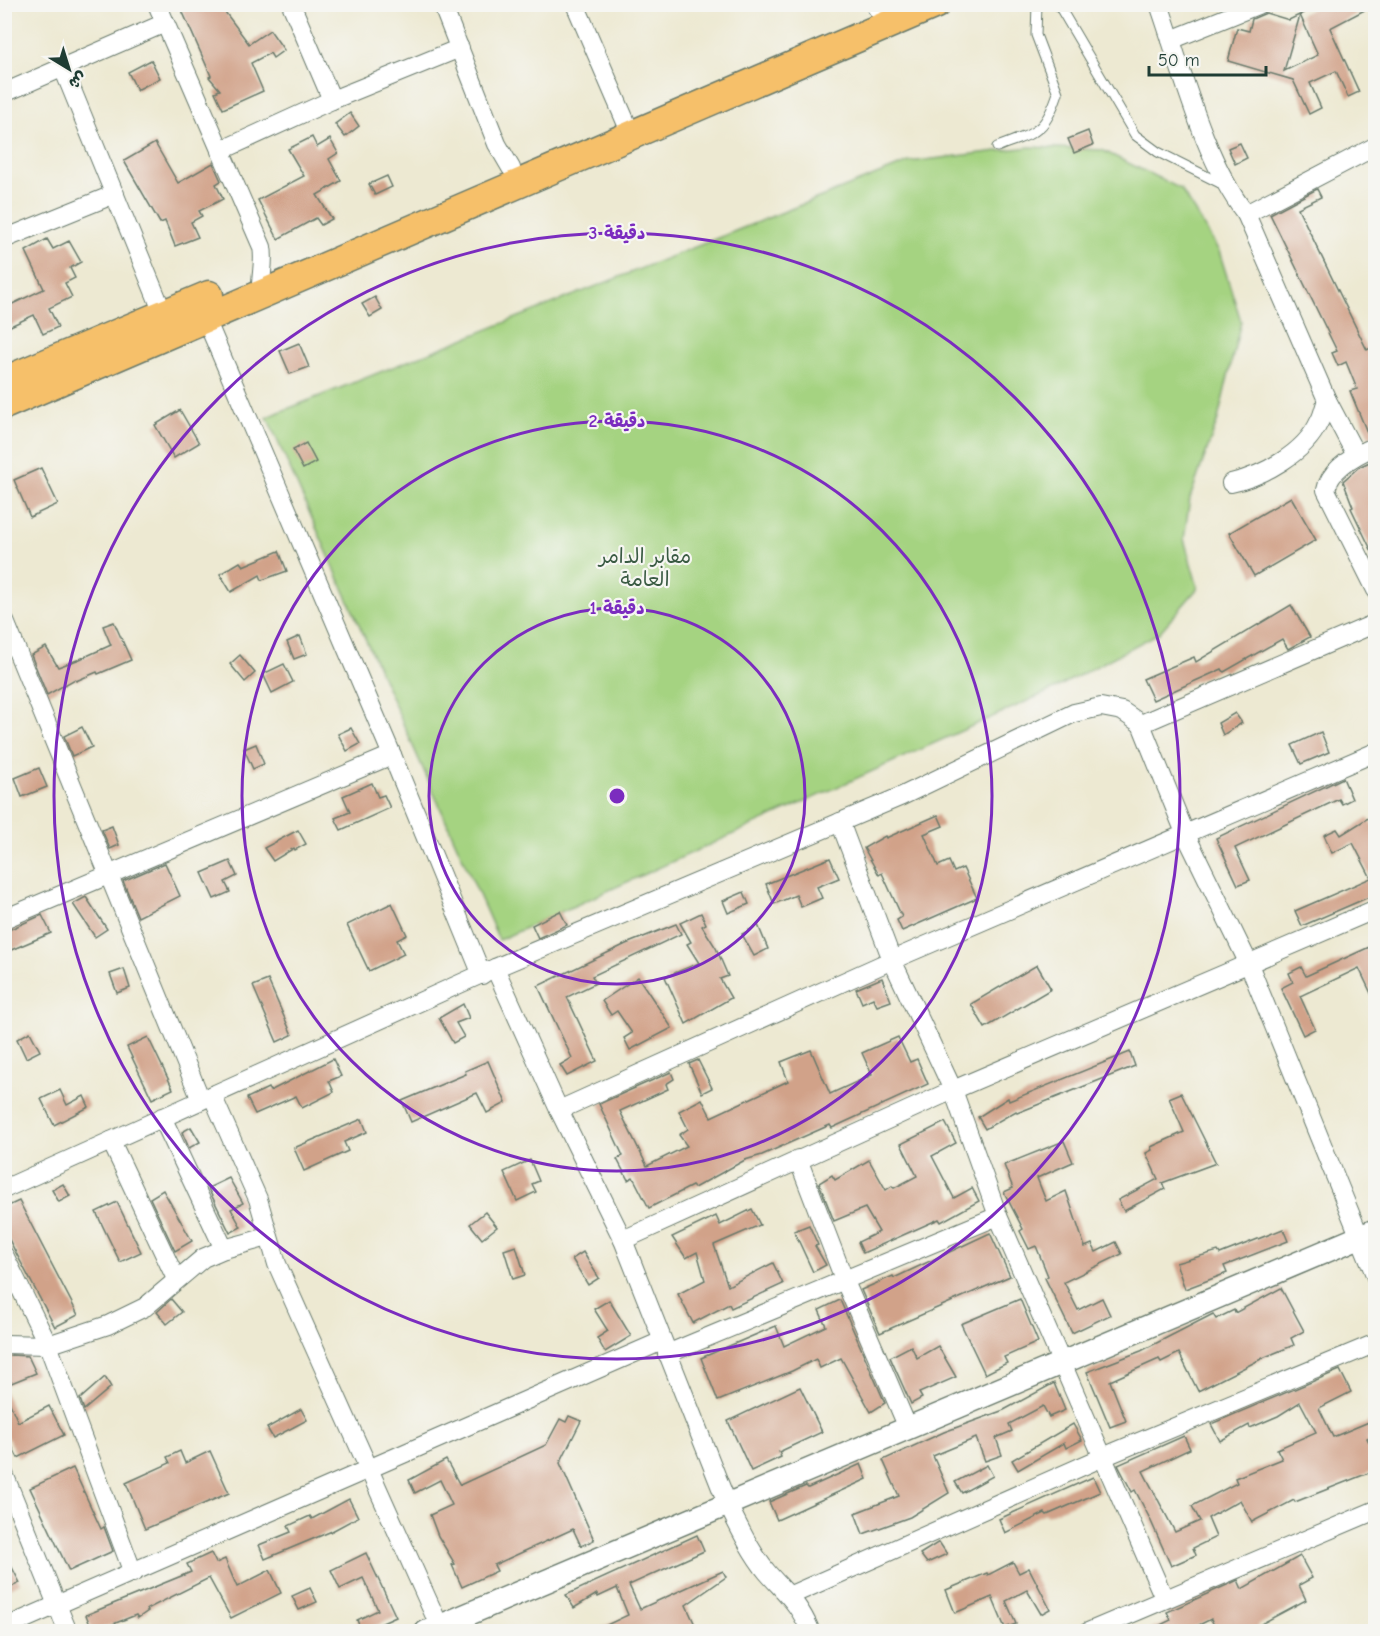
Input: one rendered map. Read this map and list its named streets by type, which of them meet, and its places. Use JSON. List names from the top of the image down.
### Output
{
  "parks": ["مقابر الدامر العامة"],
  "scale_bar": "50 m",
  "north": "bottom right",
  "rings": ["3 دقيقة", "2 دقيقة", "1 دقيقة"]
}
